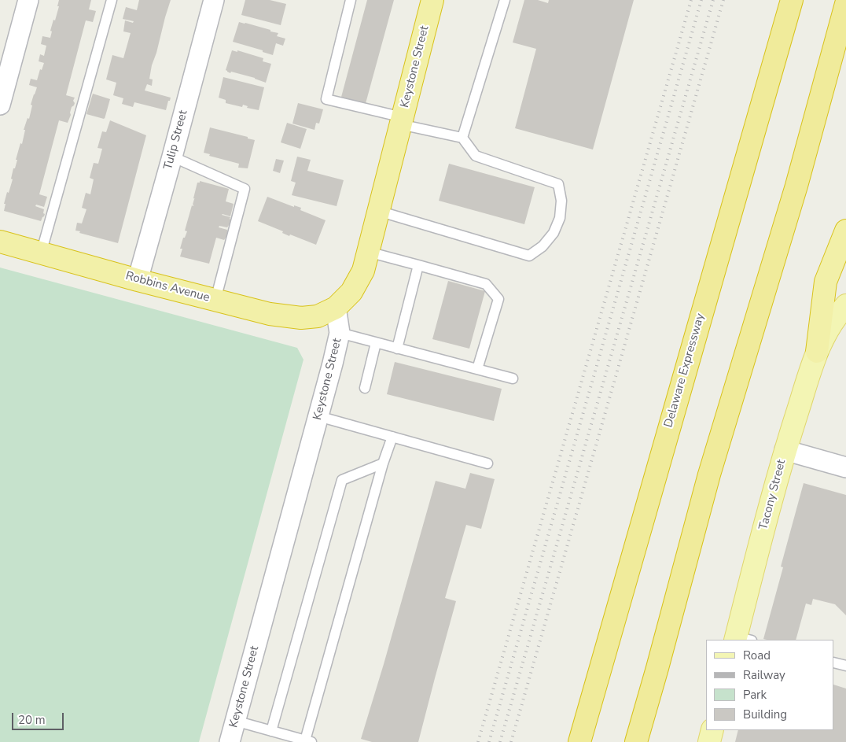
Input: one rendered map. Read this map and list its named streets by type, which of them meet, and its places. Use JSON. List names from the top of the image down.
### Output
{
  "streets": {
    "highway": ["Keystone Street", "Robbins Avenue", "Delaware Expressway"],
    "main road": ["Tacony Street"],
    "street": ["Tulip Street"]
  },
  "crossings": [
    ["Keystone Street", "Robbins Avenue"],
    ["Tulip Street", "Robbins Avenue"]
  ],
  "legend": [
    "Road",
    "Railway",
    "Park",
    "Building"
  ],
  "scale_bar": "20 m"
}
